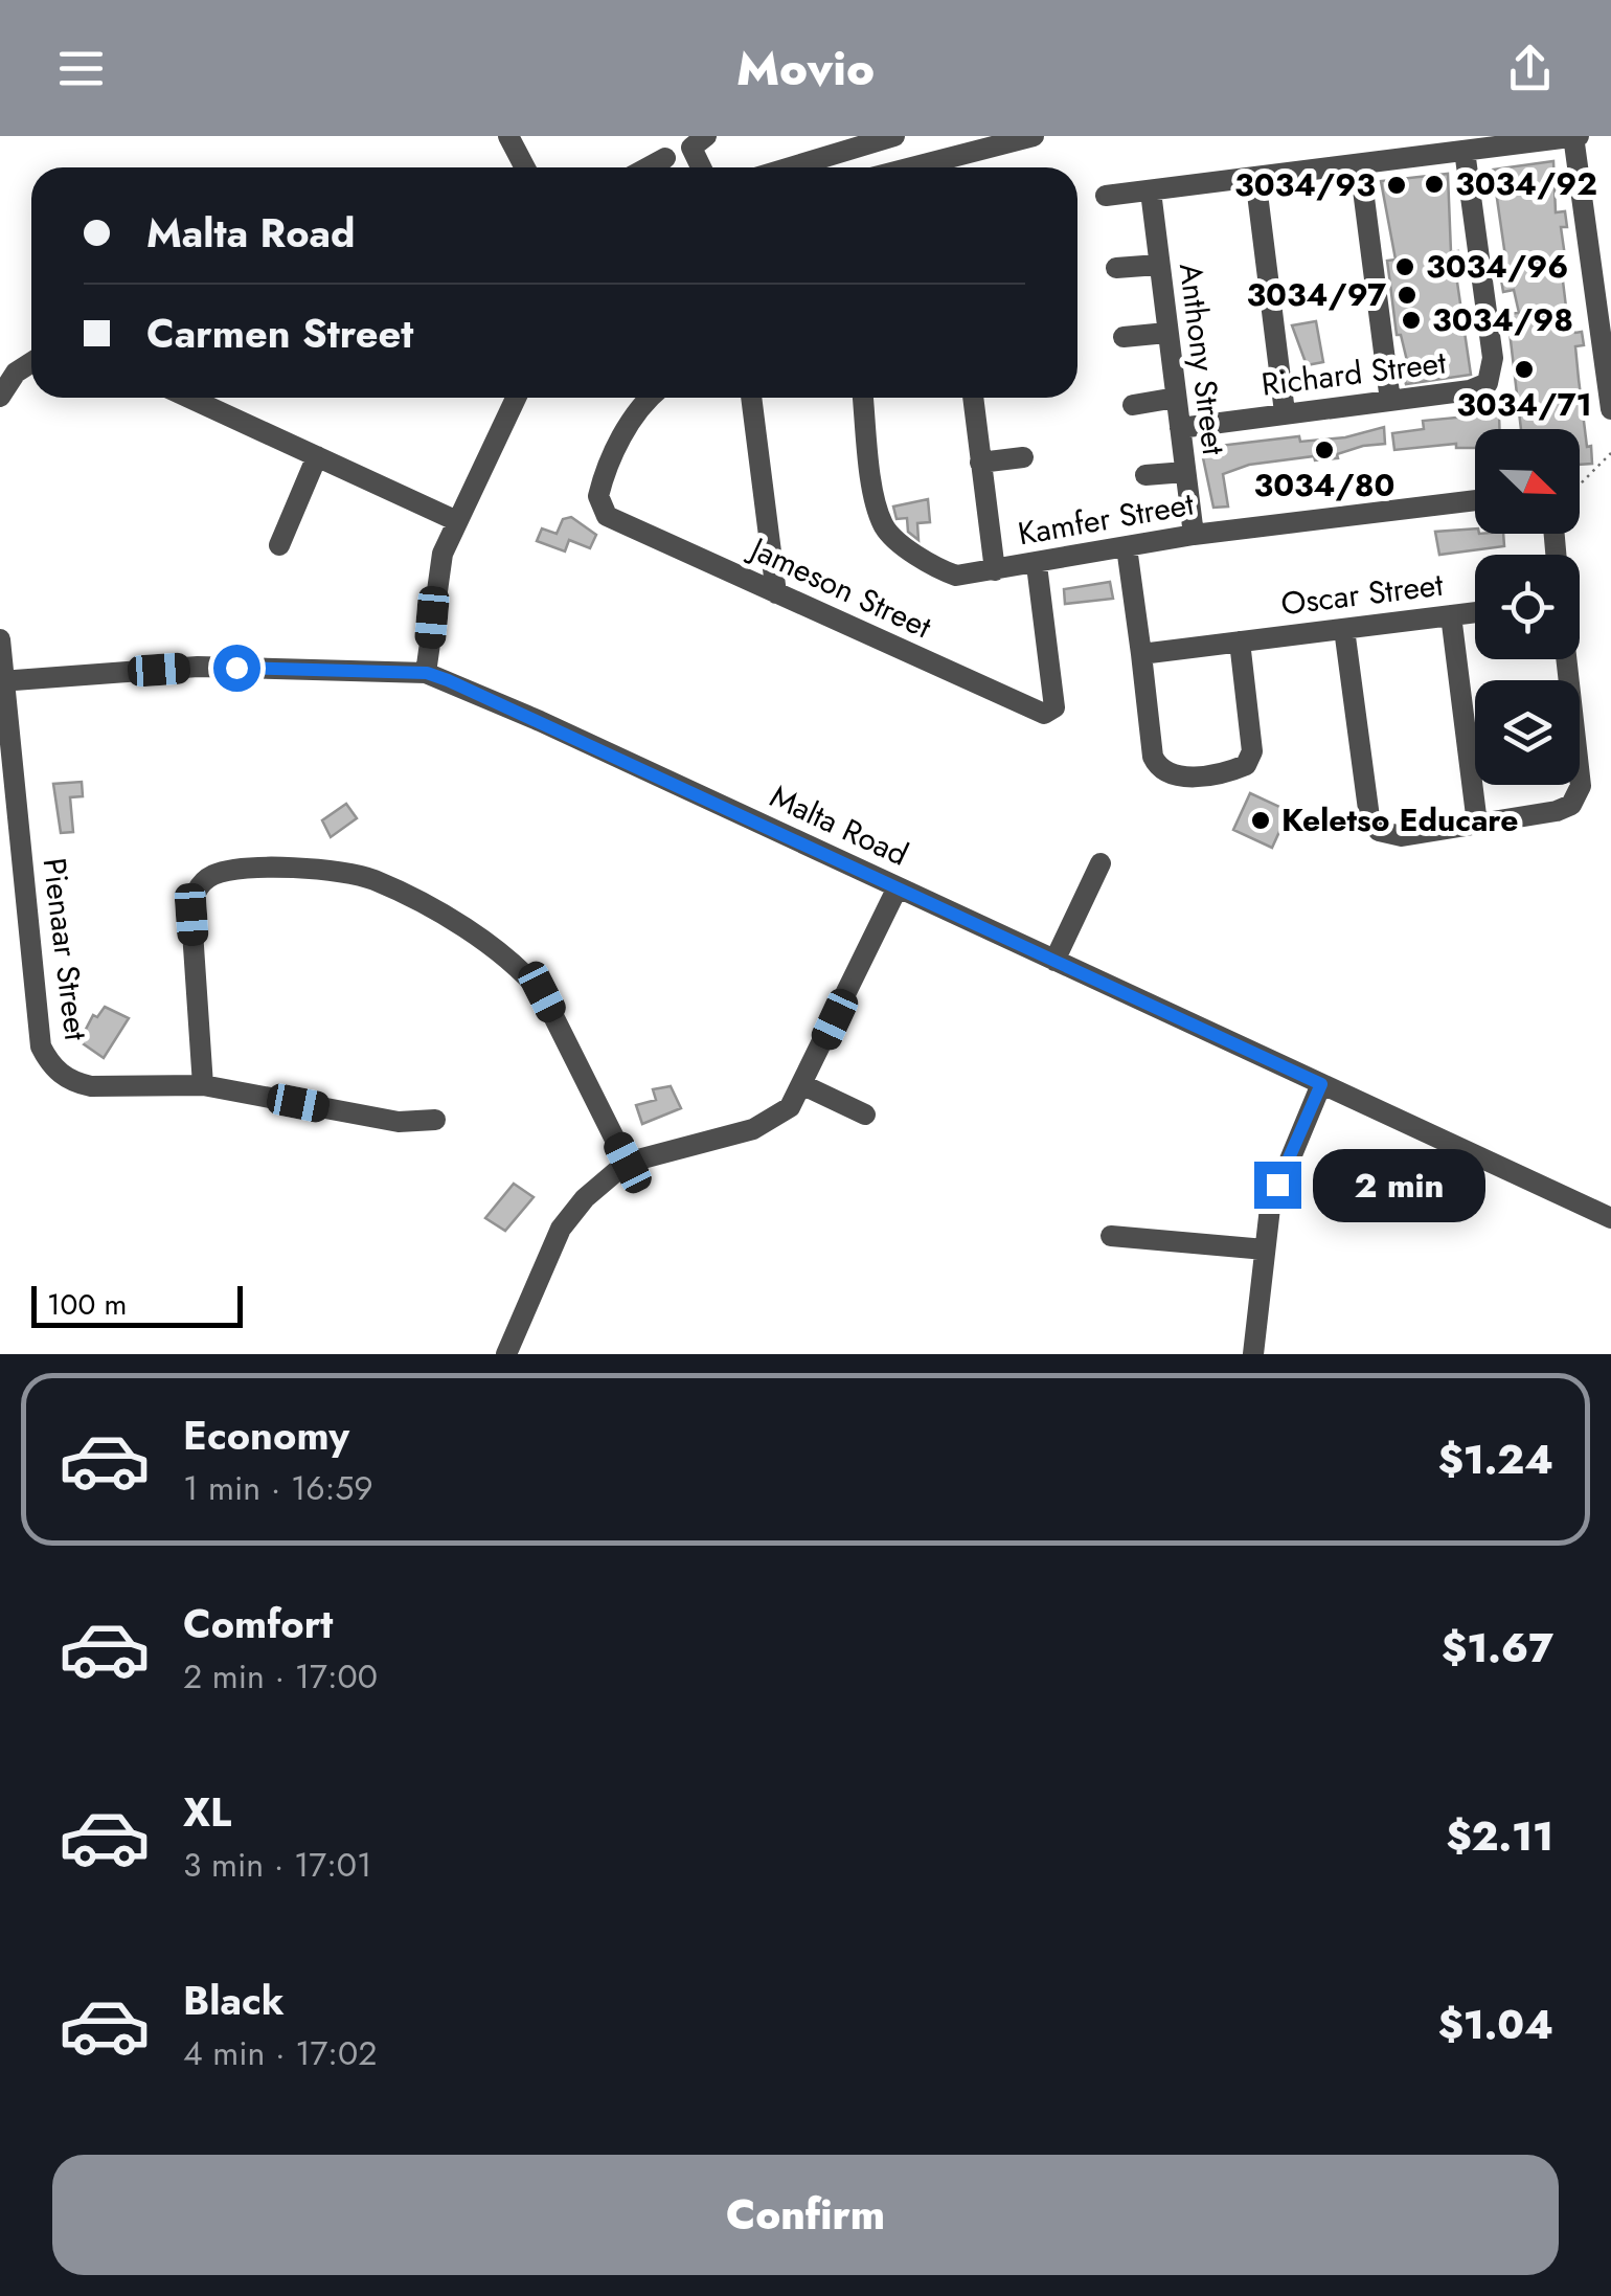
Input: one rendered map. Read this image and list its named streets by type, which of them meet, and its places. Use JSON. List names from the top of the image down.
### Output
{
  "streets": {
    "street": [
      "Anthony Street",
      "Richard Street",
      "Kamfer Street",
      "Jameson Street",
      "Oscar Street",
      "Malta Road",
      "Pienaar Street"
    ]
  },
  "crossings": [
    ["Anthony Street", "Richard Street"],
    ["Anthony Street", "Kamfer Street"],
    ["Kamfer Street", "Jameson Street"],
    ["Malta Road", "Pienaar Street"]
  ],
  "places": [
    "3034/92",
    "3034/93",
    "3034/96",
    "3034/97",
    "3034/98",
    "3034/71",
    "3034/80",
    "Keletso Educare"
  ],
  "scale_bar": "100 m",
  "north": "bottom right",
  "page": {
    "header": "Movio",
    "banner": ["Malta Road", "Carmen Street"],
    "bubble": "2 min",
    "scale": "100 m",
    "list": [
      {
        "name": "Economy",
        "note": "1 min · 16:59",
        "value": "$1.24"
      },
      {
        "name": "Comfort",
        "note": "2 min · 17:00",
        "value": "$1.67"
      },
      {
        "name": "XL",
        "note": "3 min · 17:01",
        "value": "$2.11"
      },
      {
        "name": "Black",
        "note": "4 min · 17:02",
        "value": "$1.04"
      }
    ],
    "buttons": "Confirm"
  }
}
